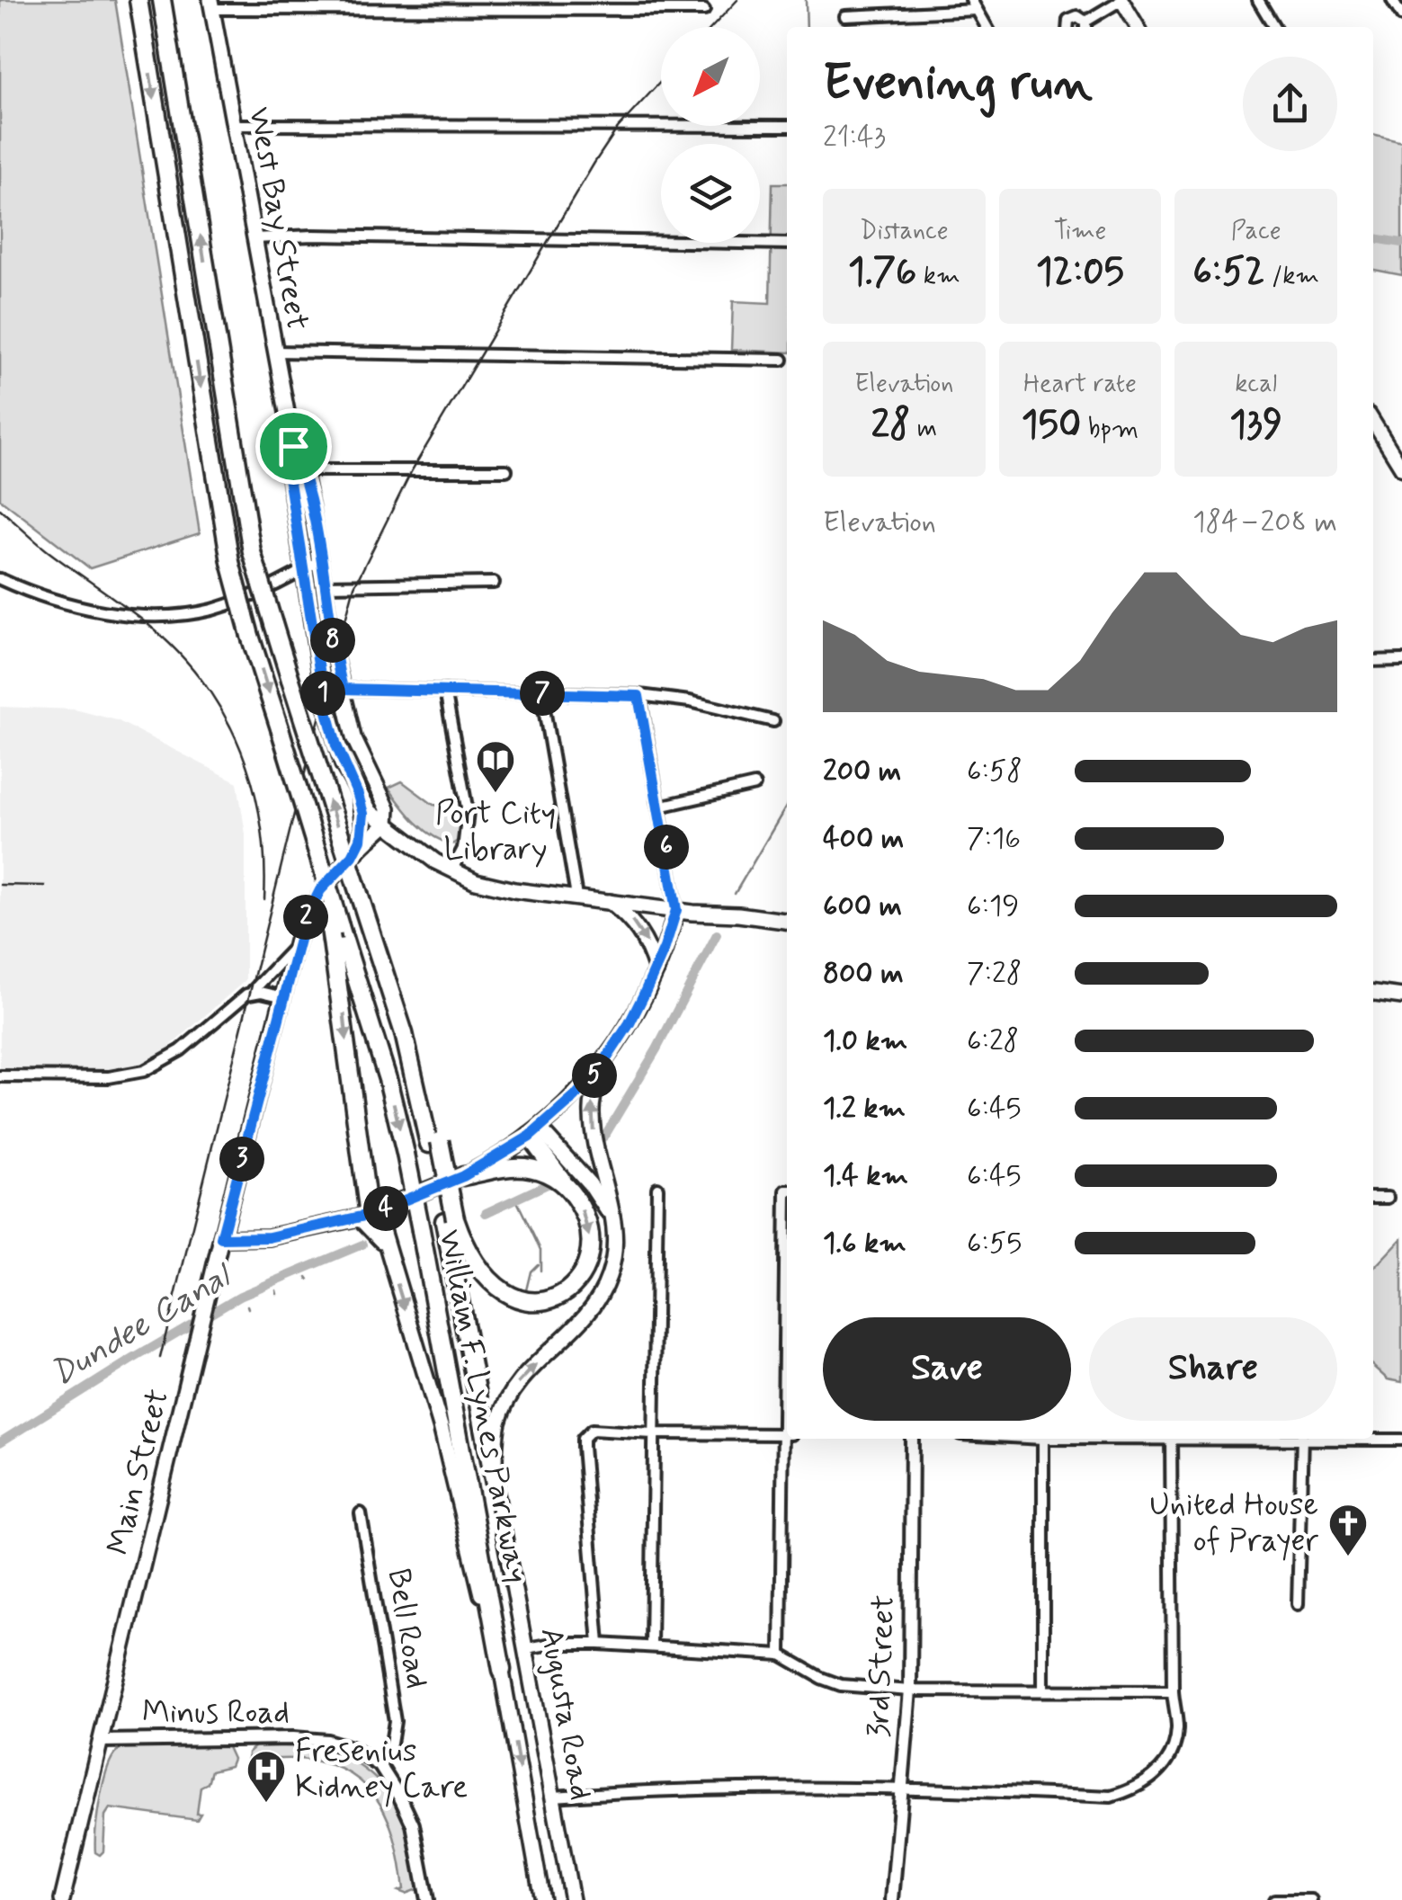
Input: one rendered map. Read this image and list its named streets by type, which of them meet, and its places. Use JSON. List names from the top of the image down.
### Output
{
  "streets": {
    "highway": ["William F. Lynes Parkway"],
    "main road": ["West Bay Street", "Main Street", "Augusta Road"],
    "street": ["Bell Road", "3rd Street", "Minus Road"]
  },
  "crossings": [
    ["William F. Lynes Parkway", "Augusta Road"],
    ["Main Street", "Minus Road"],
    ["Bell Road", "Minus Road"]
  ],
  "water": ["Dundee Canal"],
  "places": {
    "library": ["Port City Library"],
    "church": ["United House of Prayer"],
    "hospital": ["Fresenius Kidney Care"]
  },
  "north": "bottom left",
  "page": {
    "heading": ["Evening run", "21:43"],
    "stats": [
      ["Distance", "1.76 km"],
      ["Time", "12:05"],
      ["Pace", "6:52 /km"],
      ["Elevation", "28 m"],
      ["Heart rate", "150 bpm"],
      ["kcal", "139"]
    ],
    "chart": ["Elevation", "184–208 m"],
    "pins": [
      "8",
      "1",
      "7",
      "6",
      "2",
      "5",
      "3",
      "4"
    ],
    "list": [
      {
        "name": "200 m",
        "note": "6:58"
      },
      {
        "name": "400 m",
        "note": "7:16"
      },
      {
        "name": "600 m",
        "note": "6:19"
      },
      {
        "name": "800 m",
        "note": "7:28"
      },
      {
        "name": "1.0 km",
        "note": "6:28"
      },
      {
        "name": "1.2 km",
        "note": "6:45"
      },
      {
        "name": "1.4 km",
        "note": "6:45"
      },
      {
        "name": "1.6 km",
        "note": "6:55"
      }
    ],
    "buttons": ["Save", "Share"]
  }
}
